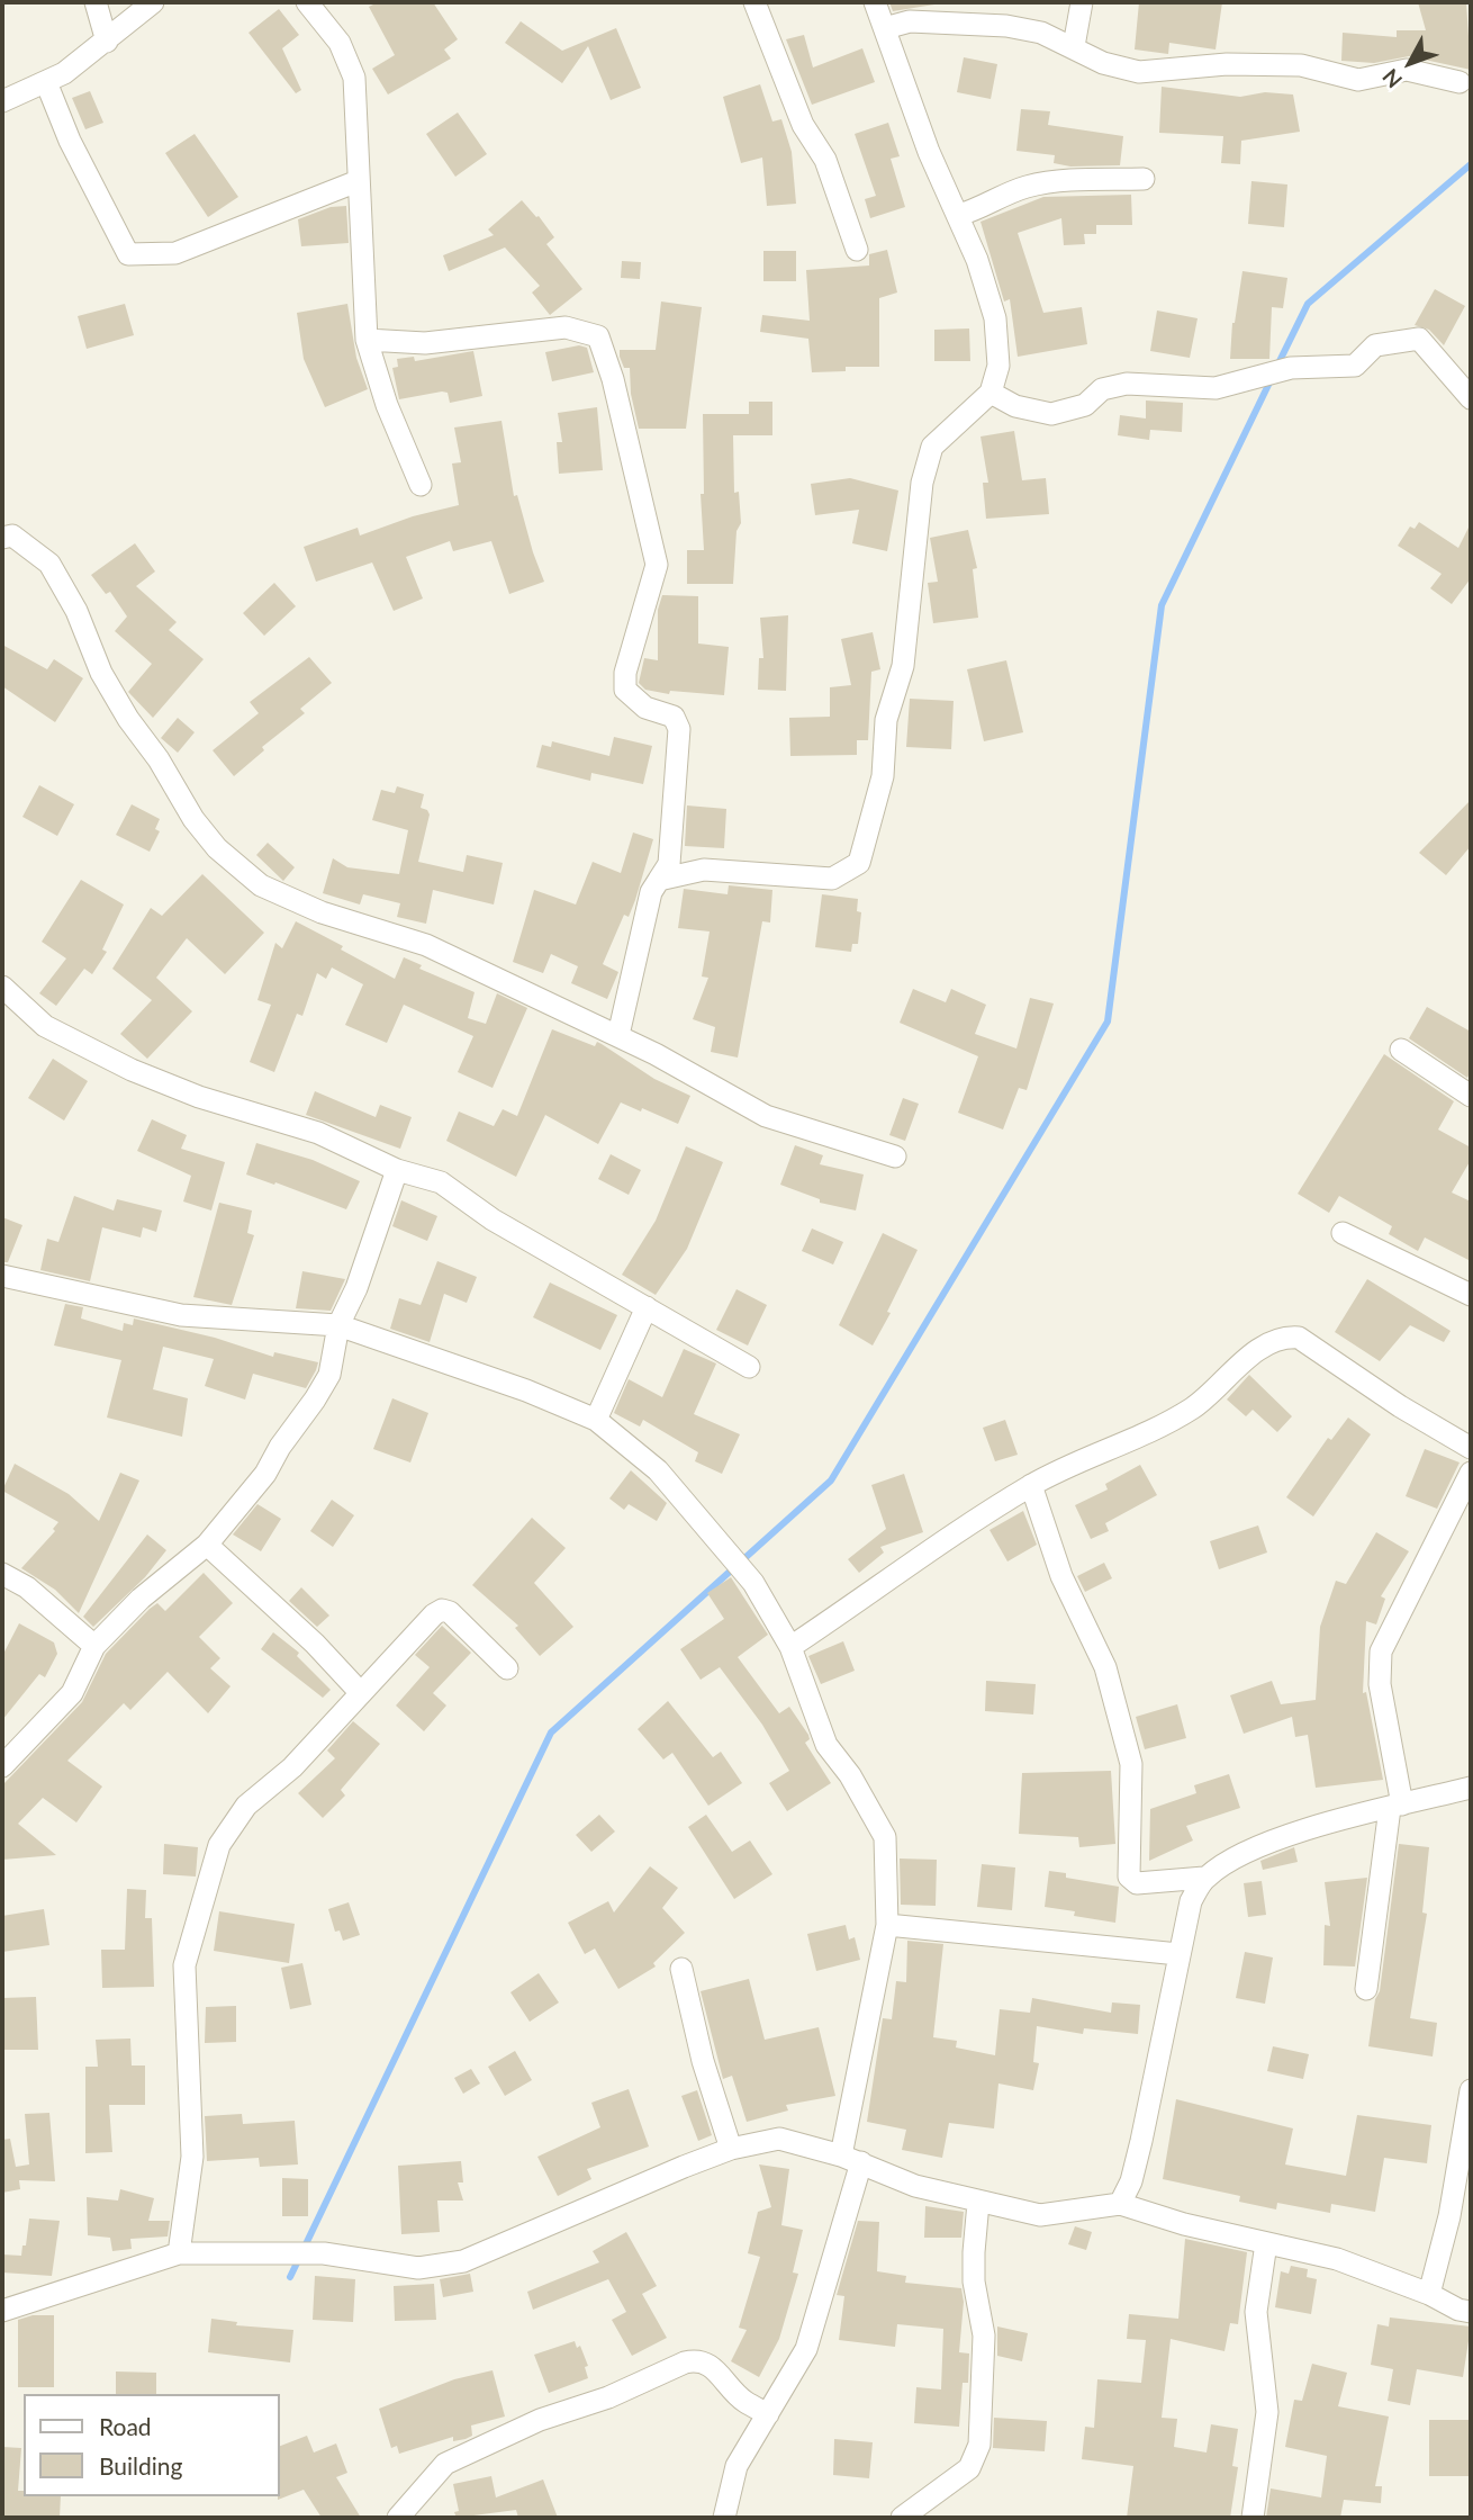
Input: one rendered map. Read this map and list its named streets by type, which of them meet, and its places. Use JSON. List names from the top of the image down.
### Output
{
  "legend": ["Road", "Building"],
  "north": "bottom left"
}
